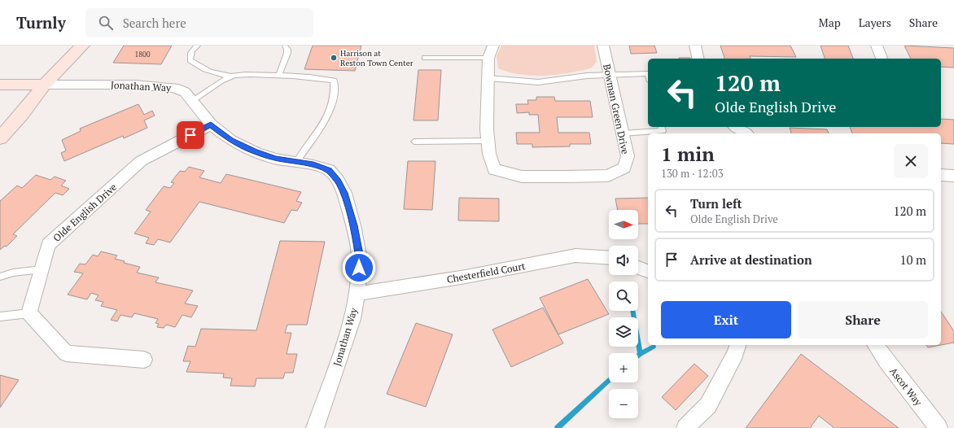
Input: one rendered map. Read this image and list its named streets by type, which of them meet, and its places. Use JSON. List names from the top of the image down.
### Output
{
  "streets": {
    "street": [
      "Jonathan Way",
      "Bowman Green Drive",
      "Olde English Drive",
      "Chesterfield Court",
      "Ascot Way"
    ]
  },
  "crossings": [
    ["Jonathan Way", "Olde English Drive"],
    ["Jonathan Way", "Chesterfield Court"]
  ],
  "places": ["Harrison at Reston Town Center"],
  "house_numbers": ["1800"],
  "north": "right",
  "page": {
    "header": "Turnly",
    "search": "Search here",
    "nav": ["Map", "Layers", "Share"],
    "turn": ["120 m", "Olde English Drive"],
    "heading": ["1 min", "130 m · 12:03"],
    "list": [
      {
        "name": "Turn left",
        "note": "Olde English Drive",
        "value": "120 m"
      },
      {
        "name": "Arrive at destination",
        "value": "10 m"
      }
    ],
    "map_buttons": ["+", "−"],
    "buttons": ["Exit", "Share"]
  }
}
